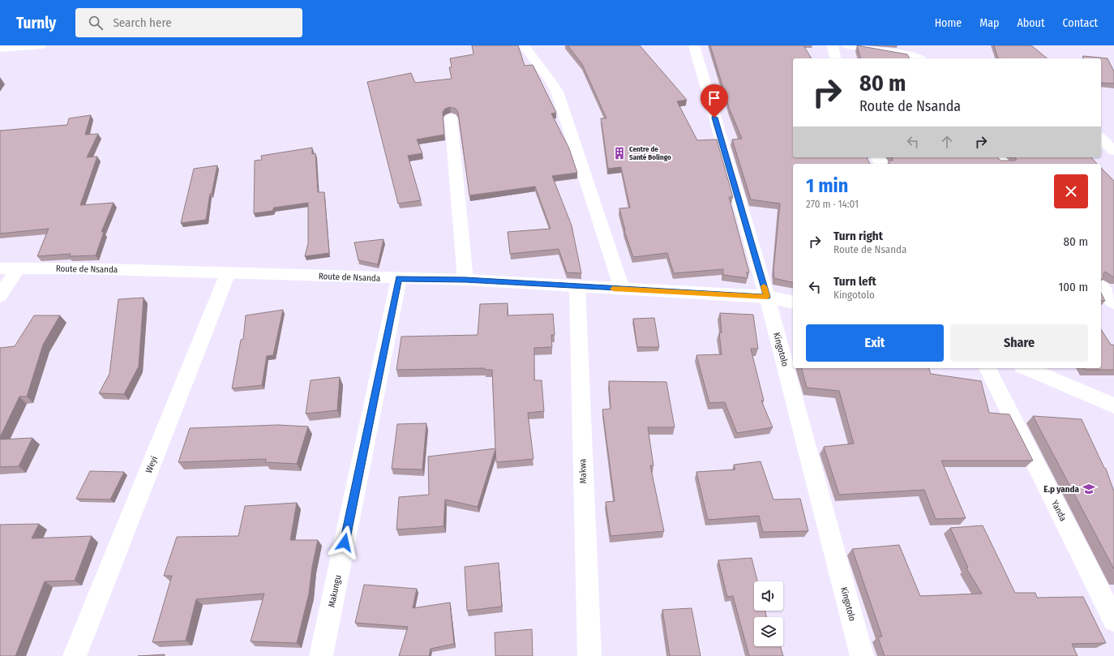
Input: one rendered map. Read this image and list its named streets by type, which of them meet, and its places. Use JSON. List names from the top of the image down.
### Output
{
  "streets": {
    "street": [
      "Route de Nsanda",
      "Kingotolo",
      "Weyi",
      "Makwa",
      "Yanda",
      "Makungu"
    ]
  },
  "crossings": [
    ["Route de Nsanda", "Kingotolo"],
    ["Route de Nsanda", "Weyi"],
    ["Route de Nsanda", "Makwa"],
    ["Route de Nsanda", "Makungu"]
  ],
  "places": {
    "building": ["Centre de Santé Bolingo"],
    "school or university": ["E.p yanda"]
  },
  "page": {
    "header": "Turnly",
    "search": "Search here",
    "nav": [
      "Home",
      "Map",
      "About",
      "Contact"
    ],
    "turn": ["80 m", "Route de Nsanda"],
    "heading": ["1 min", "270 m · 14:01"],
    "list": [
      {
        "name": "Turn right",
        "note": "Route de Nsanda",
        "value": "80 m"
      },
      {
        "name": "Turn left",
        "note": "Kingotolo",
        "value": "100 m"
      }
    ],
    "buttons": ["Exit", "Share"]
  }
}
